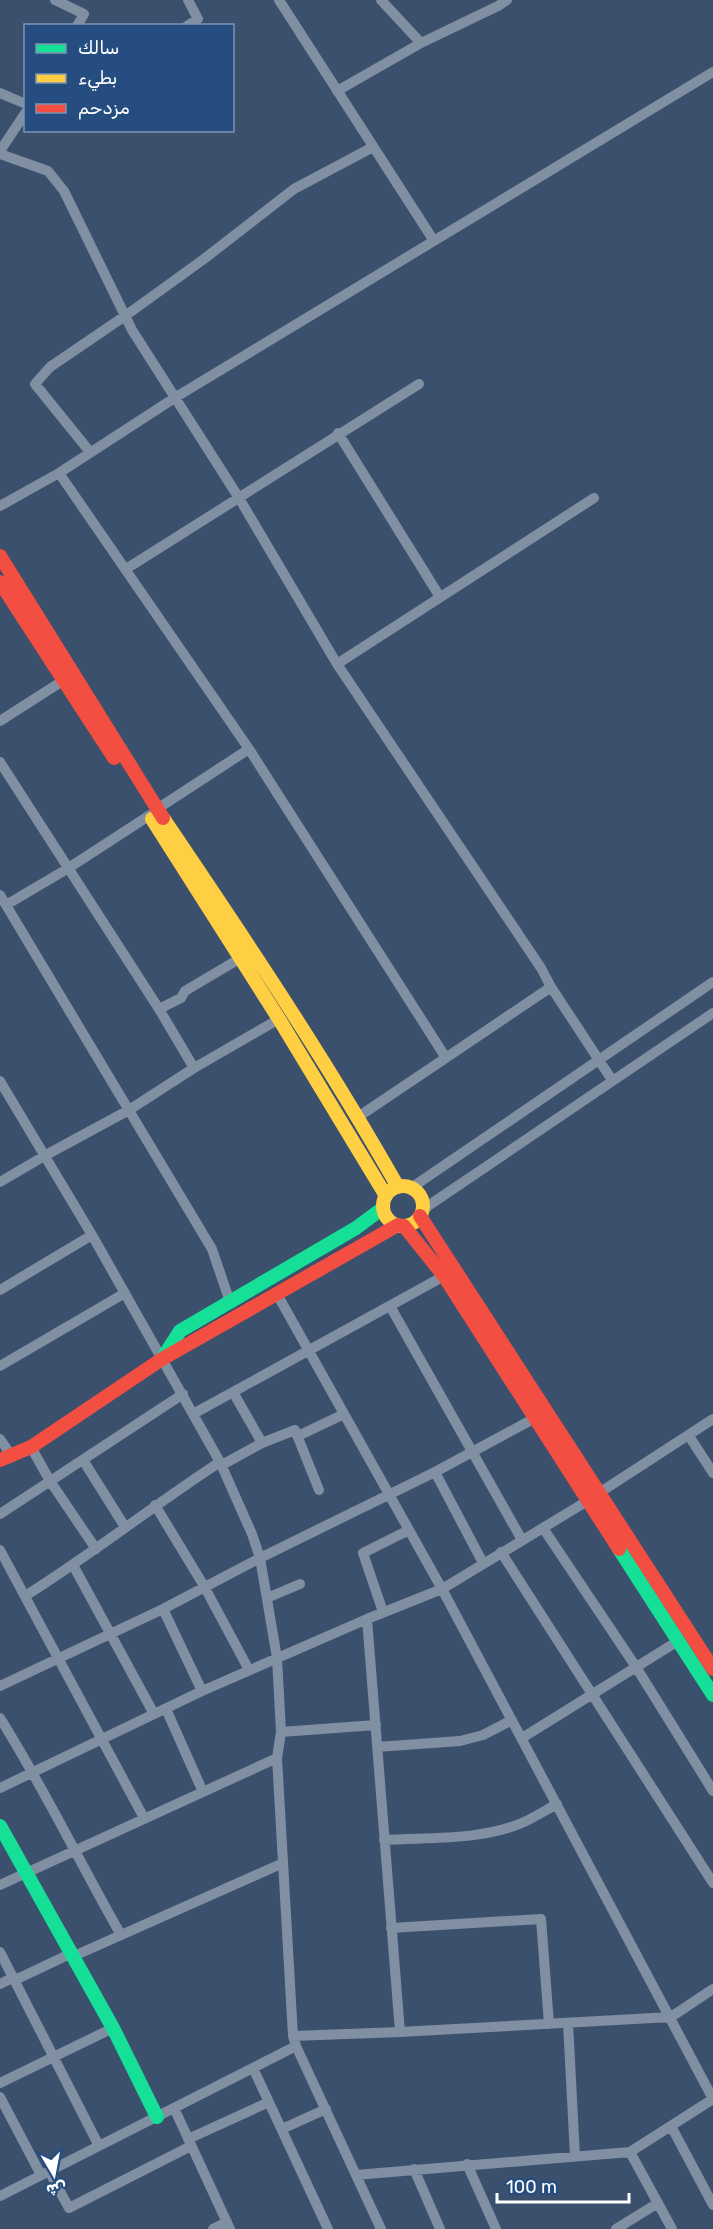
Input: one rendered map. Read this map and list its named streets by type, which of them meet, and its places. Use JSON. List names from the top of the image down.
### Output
{
  "legend": ["سالك", "بطيء", "مزدحم"],
  "scale_bar": "100 m",
  "north": "bottom"
}
